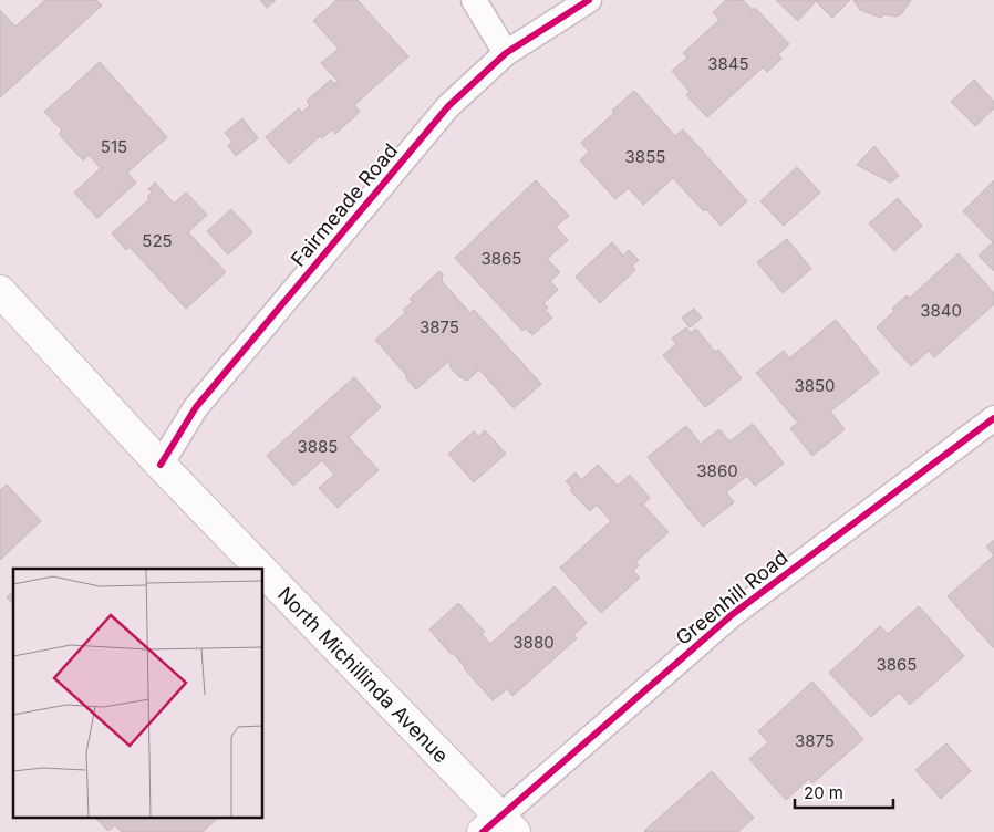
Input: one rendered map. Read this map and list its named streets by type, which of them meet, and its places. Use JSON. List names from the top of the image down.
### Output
{
  "streets": {
    "main road": ["North Michillinda Avenue"],
    "street": ["Fairmeade Road", "Greenhill Road"]
  },
  "crossings": [
    ["Fairmeade Road", "North Michillinda Avenue"],
    ["Greenhill Road", "North Michillinda Avenue"]
  ],
  "house_numbers": [
    "3845",
    "515",
    "3855",
    "525",
    "3865",
    "3840",
    "3875",
    "3850",
    "3885",
    "3860",
    "3880",
    "3865",
    "3875"
  ],
  "scale_bar": "20 m"
}
